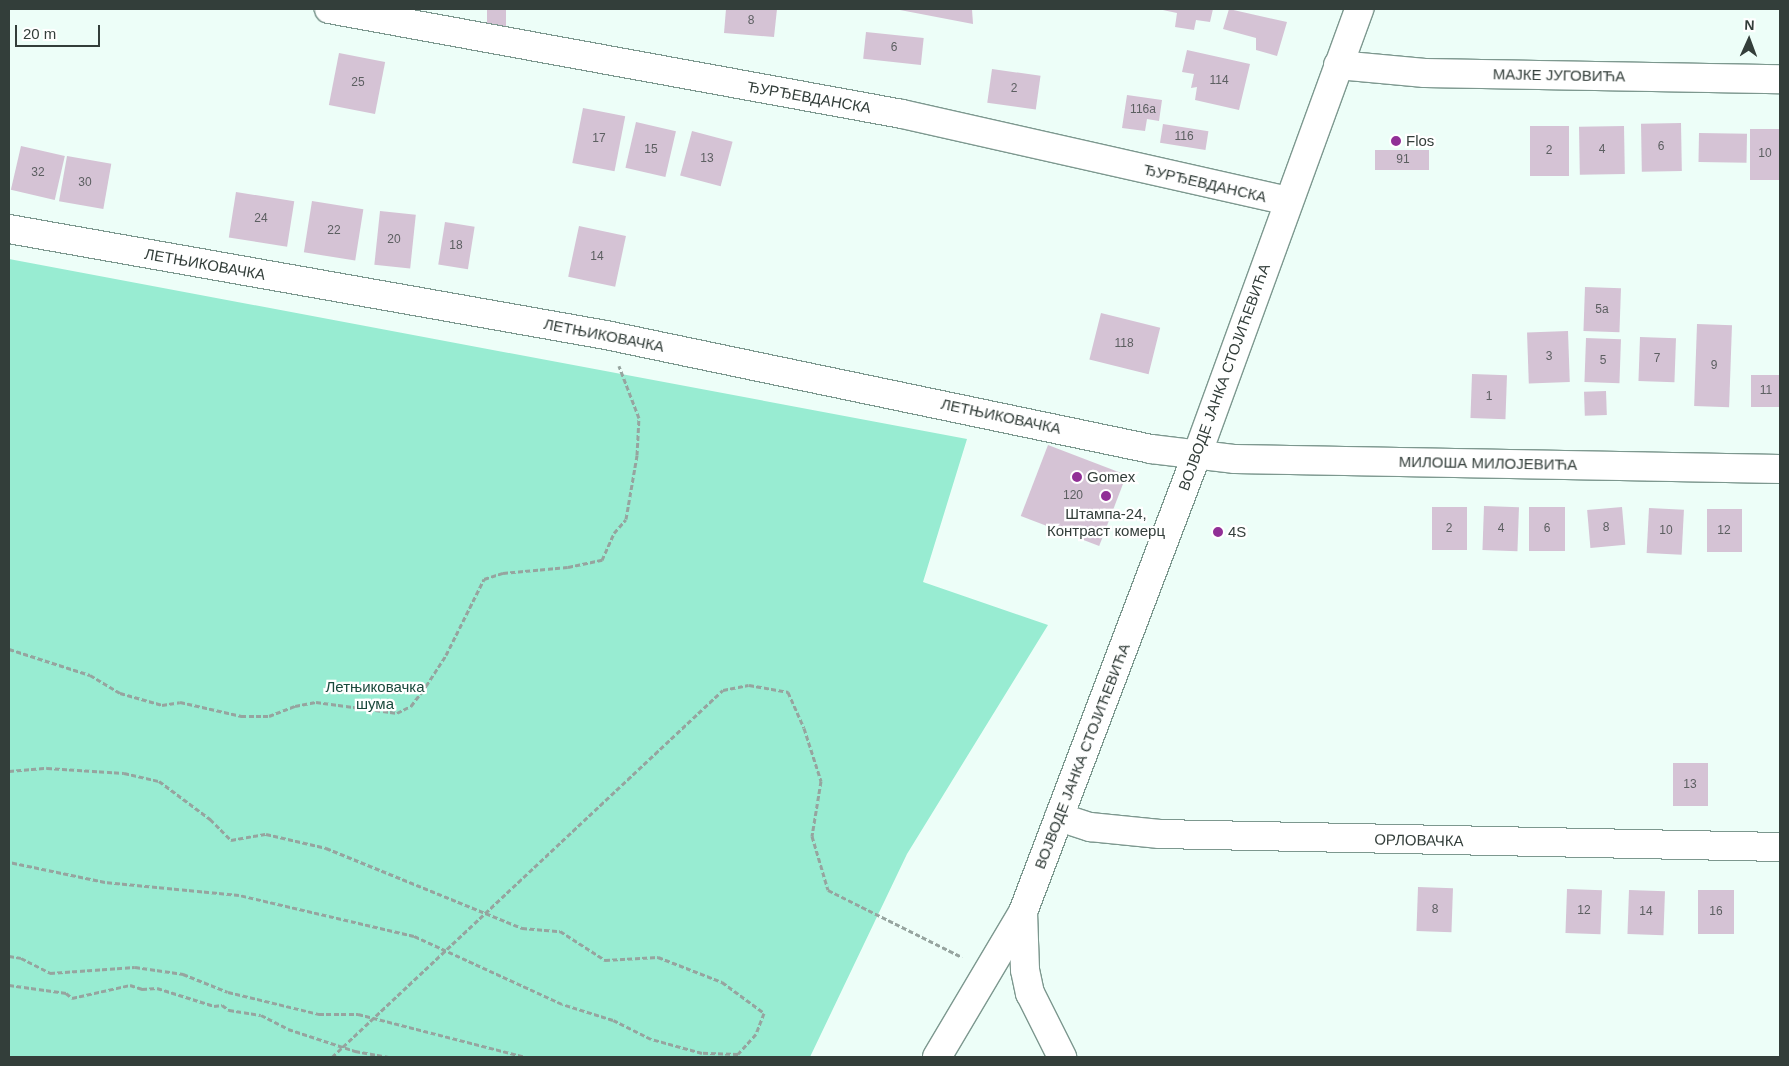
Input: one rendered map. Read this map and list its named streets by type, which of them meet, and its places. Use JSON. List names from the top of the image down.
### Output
{
  "streets": {
    "street": [
      "МАЈКЕ ЈУГОВИЋА",
      "ЂУРЂЕВДАНСКА",
      "ЛЕТЊИКОВАЧКА",
      "ВОЈВОДЕ ЈАНКА СТОЈИЋЕВИЋА",
      "МИЛОША МИЛОЈЕВИЋА",
      "ОРЛОВАЧКА"
    ]
  },
  "crossings": [
    ["МАЈКЕ ЈУГОВИЋА", "ВОЈВОДЕ ЈАНКА СТОЈИЋЕВИЋА"],
    ["ЂУРЂЕВДАНСКА", "ВОЈВОДЕ ЈАНКА СТОЈИЋЕВИЋА"],
    ["ЛЕТЊИКОВАЧКА", "ВОЈВОДЕ ЈАНКА СТОЈИЋЕВИЋА"],
    ["ЛЕТЊИКОВАЧКА", "МИЛОША МИЛОЈЕВИЋА"],
    ["ВОЈВОДЕ ЈАНКА СТОЈИЋЕВИЋА", "МИЛОША МИЛОЈЕВИЋА"],
    ["ВОЈВОДЕ ЈАНКА СТОЈИЋЕВИЋА", "ОРЛОВАЧКА"]
  ],
  "parks": ["Летњиковачка шума"],
  "places": [
    "Flos",
    "Gomex",
    "Штампа-24, Контраст комерц",
    "4S"
  ],
  "house_numbers": [
    "8",
    "6",
    "114",
    "25",
    "2",
    "116a",
    "116",
    "17",
    "6",
    "15",
    "4",
    "2",
    "10",
    "13",
    "91",
    "32",
    "30",
    "24",
    "22",
    "20",
    "18",
    "14",
    "5a",
    "118",
    "3",
    "7",
    "5",
    "9",
    "11",
    "1",
    "120",
    "8",
    "2",
    "4",
    "6",
    "10",
    "12",
    "13",
    "8",
    "12",
    "14",
    "16"
  ],
  "scale_bar": "20 m",
  "north": "top"
}
